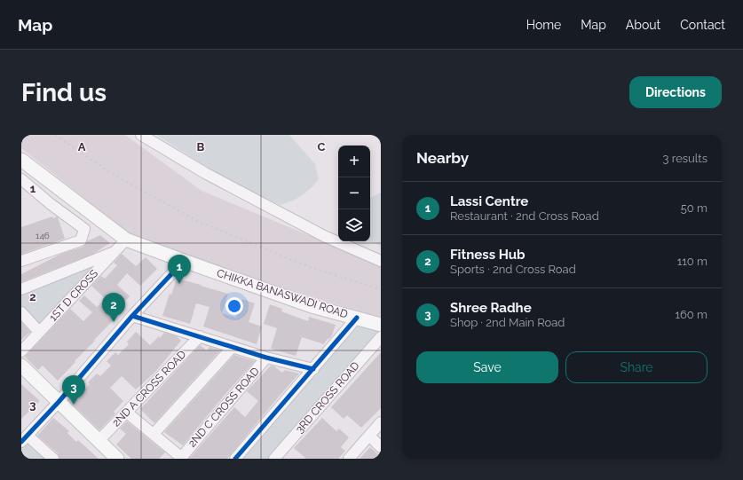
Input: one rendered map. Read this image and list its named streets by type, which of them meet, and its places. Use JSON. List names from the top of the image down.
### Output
{
  "streets": {
    "main road": ["CHIKKA BANASWADI ROAD"],
    "street": [
      "1ST D CROSS",
      "2ND A CROSS ROAD",
      "3RD CROSS ROAD",
      "2ND C CROSS ROAD"
    ]
  },
  "crossings": [
    ["CHIKKA BANASWADI ROAD", "1ST D CROSS"]
  ],
  "house_numbers": ["146"],
  "page": {
    "header": "Map",
    "nav": [
      "Home",
      "Map",
      "About",
      "Contact"
    ],
    "buttons": [
      "Directions",
      ["Save", "Share"]
    ],
    "title": "Find us",
    "heading": ["Nearby", "3 results"],
    "map_buttons": ["+", "−"],
    "list": [
      {
        "mark": "1",
        "name": "Lassi Centre",
        "note": "Restaurant · 2nd Cross Road",
        "value": "50 m"
      },
      {
        "mark": "2",
        "name": "Fitness Hub",
        "note": "Sports · 2nd Cross Road",
        "value": "110 m"
      },
      {
        "mark": "3",
        "name": "Shree Radhe",
        "note": "Shop · 2nd Main Road",
        "value": "160 m"
      }
    ],
    "pins": ["1", "2", "3"]
  },
  "grid": {
    "columns": ["A", "B", "C"],
    "rows": ["1", "2", "3"]
  }
}
